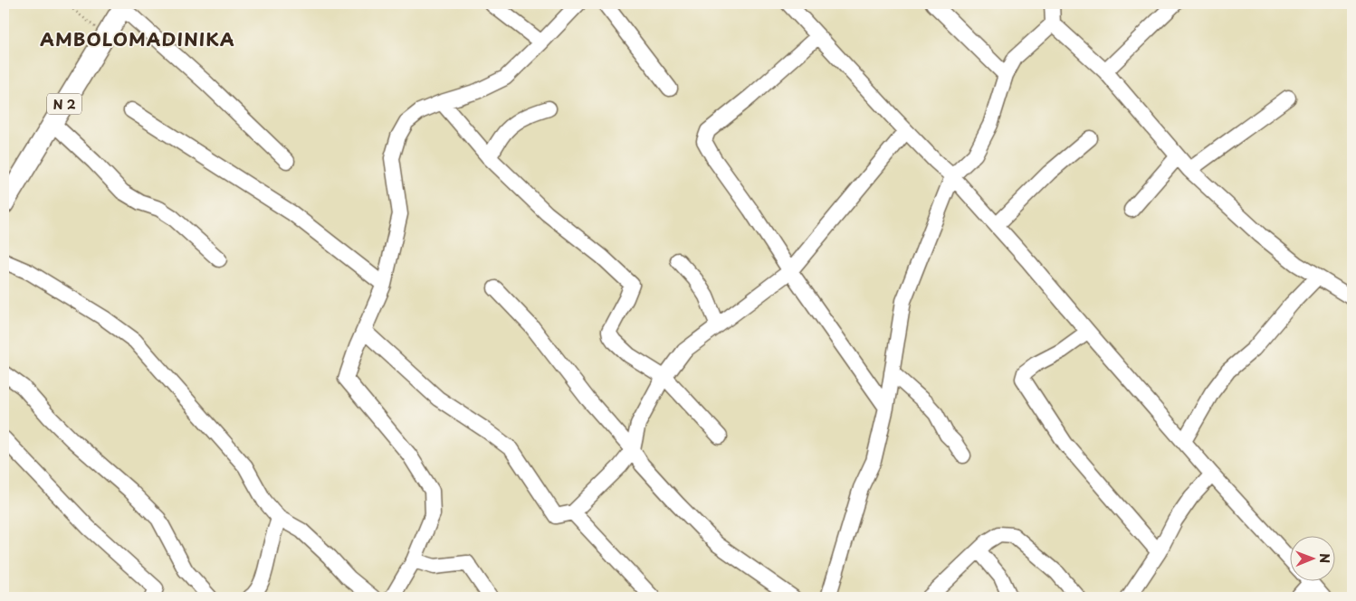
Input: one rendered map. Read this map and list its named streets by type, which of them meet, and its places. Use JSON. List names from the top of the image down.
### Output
{
  "streets": {
    "main road": ["N 2"]
  },
  "districts": ["AMBOLOMADINIKA"],
  "north": "right"
}
